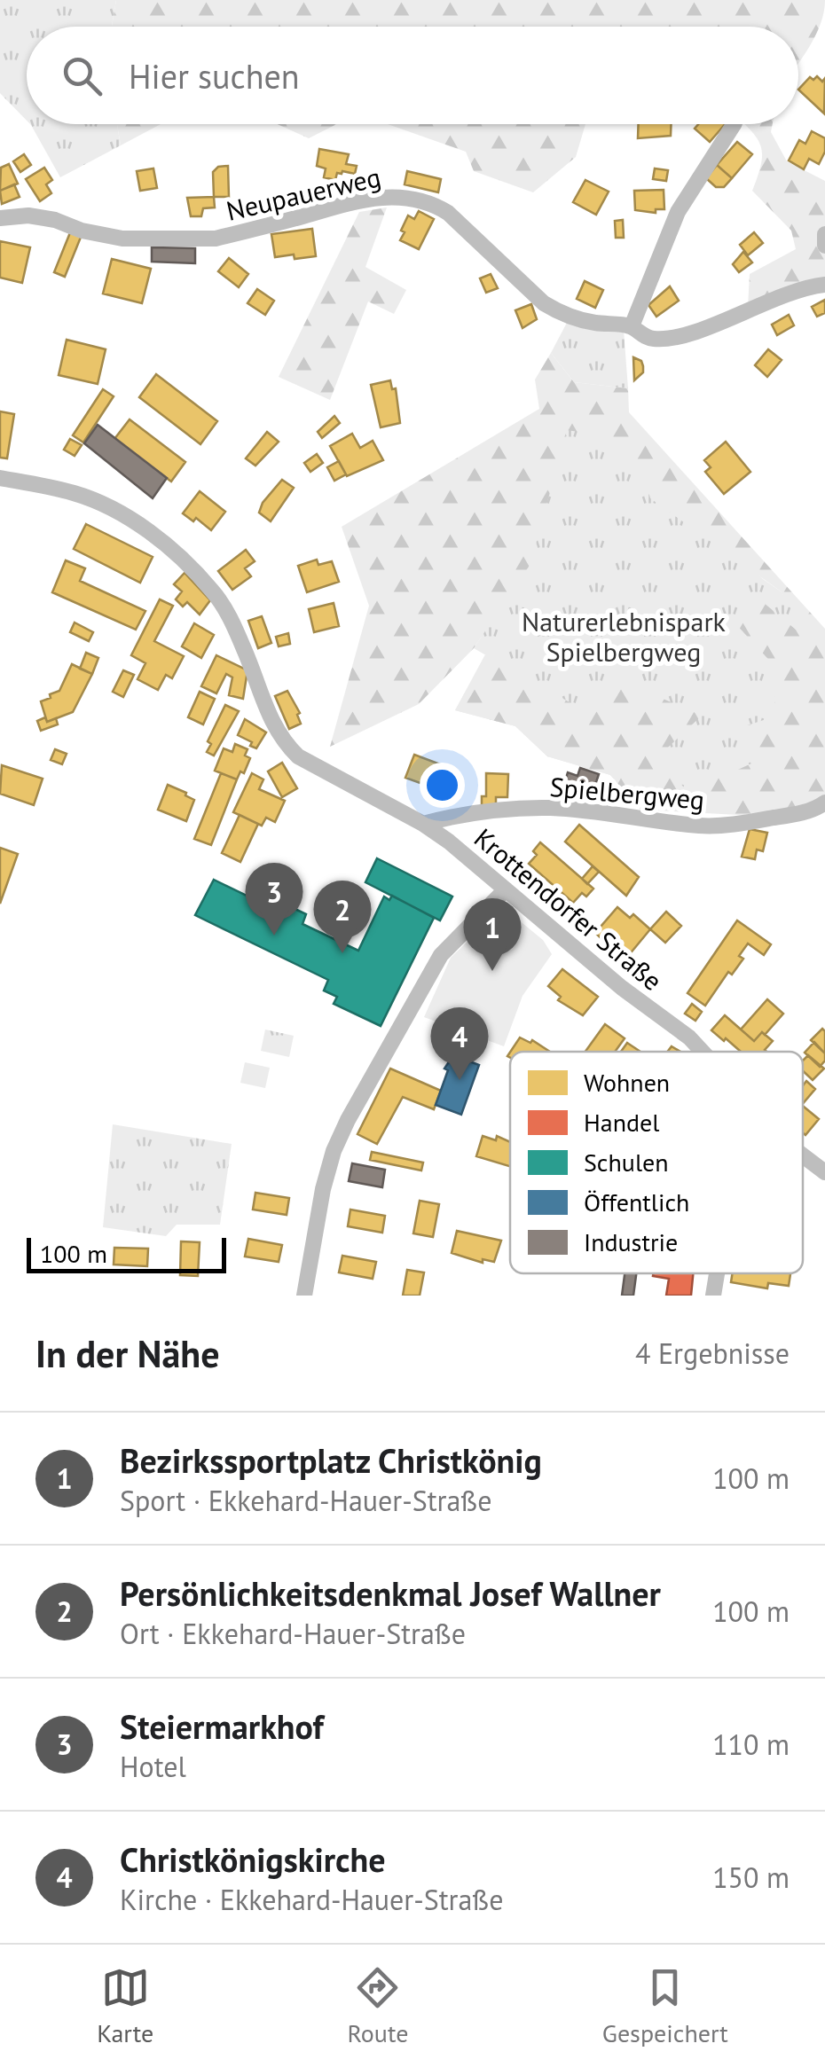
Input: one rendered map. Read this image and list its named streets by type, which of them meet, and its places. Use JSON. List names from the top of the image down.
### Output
{
  "streets": {
    "street": ["Neupauerweg", "Spielbergweg", "Krottendorfer Straße"]
  },
  "crossings": [
    ["Spielbergweg", "Krottendorfer Straße"]
  ],
  "parks": ["Naturerlebnispark Spielbergweg"],
  "legend": [
    "Wohnen",
    "Handel",
    "Schulen",
    "Öffentlich",
    "Industrie"
  ],
  "scale_bar": "100 m",
  "page": {
    "search": "Hier suchen",
    "pins": [
      "3",
      "2",
      "1",
      "4"
    ],
    "scale": "100 m",
    "heading": ["In der Nähe", "4 Ergebnisse"],
    "list": [
      {
        "mark": "1",
        "name": "Bezirkssportplatz Christkönig",
        "note": "Sport · Ekkehard-Hauer-Straße",
        "value": "100 m"
      },
      {
        "mark": "2",
        "name": "Persönlichkeitsdenkmal Josef Wallner",
        "note": "Ort · Ekkehard-Hauer-Straße",
        "value": "100 m"
      },
      {
        "mark": "3",
        "name": "Steiermarkhof",
        "note": "Hotel",
        "value": "110 m"
      },
      {
        "mark": "4",
        "name": "Christkönigskirche",
        "note": "Kirche · Ekkehard-Hauer-Straße",
        "value": "150 m"
      }
    ],
    "nav": ["Karte", "Route", "Gespeichert"]
  }
}
